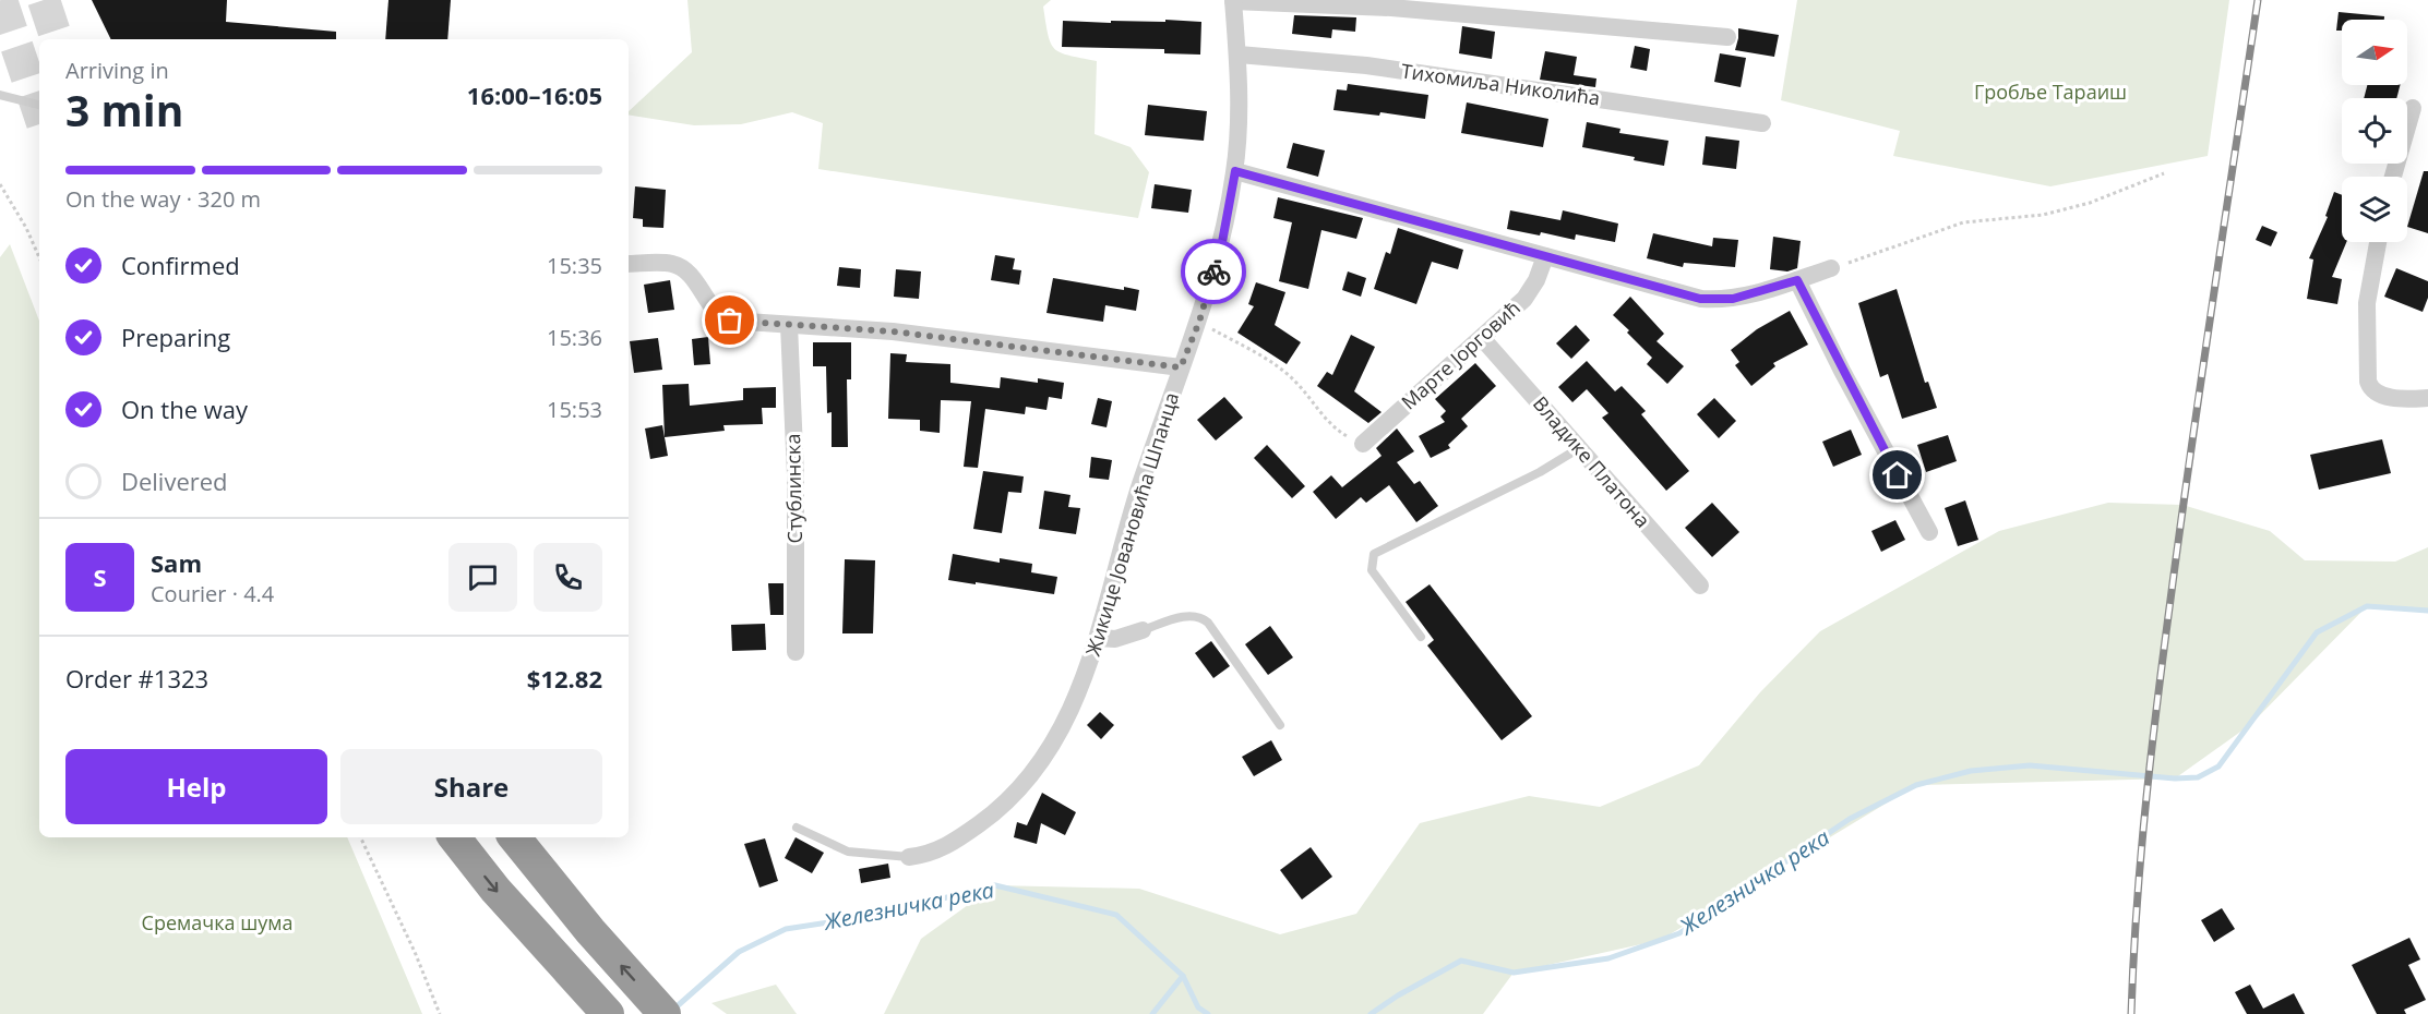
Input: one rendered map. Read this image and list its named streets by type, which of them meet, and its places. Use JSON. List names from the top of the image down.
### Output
{
  "streets": {
    "street": [
      "Тихомиља Николића",
      "Марте Јорговић",
      "Владике Платона",
      "Стублинска",
      "Жикице Јовановића Шпанца"
    ]
  },
  "crossings": [
    ["Тихомиља Николића", "Жикице Јовановића Шпанца"],
    ["Марте Јорговић", "Владике Платона"]
  ],
  "water": ["Железничка река"],
  "parks": ["Гробље Тараиш", "Сремачка шума"],
  "north": "right",
  "page": {
    "heading": ["3 min", "Arriving in", "16:00–16:05"],
    "panel": [
      "Sam",
      "Courier · 4.4",
      "Order #1323",
      "$12.82"
    ],
    "bar": "On the way · 320 m",
    "list": [
      ["Confirmed", "15:35"],
      ["Preparing", "15:36"],
      ["On the way", "15:53"],
      "Delivered"
    ],
    "round": "S",
    "buttons": ["Help", "Share"]
  }
}
